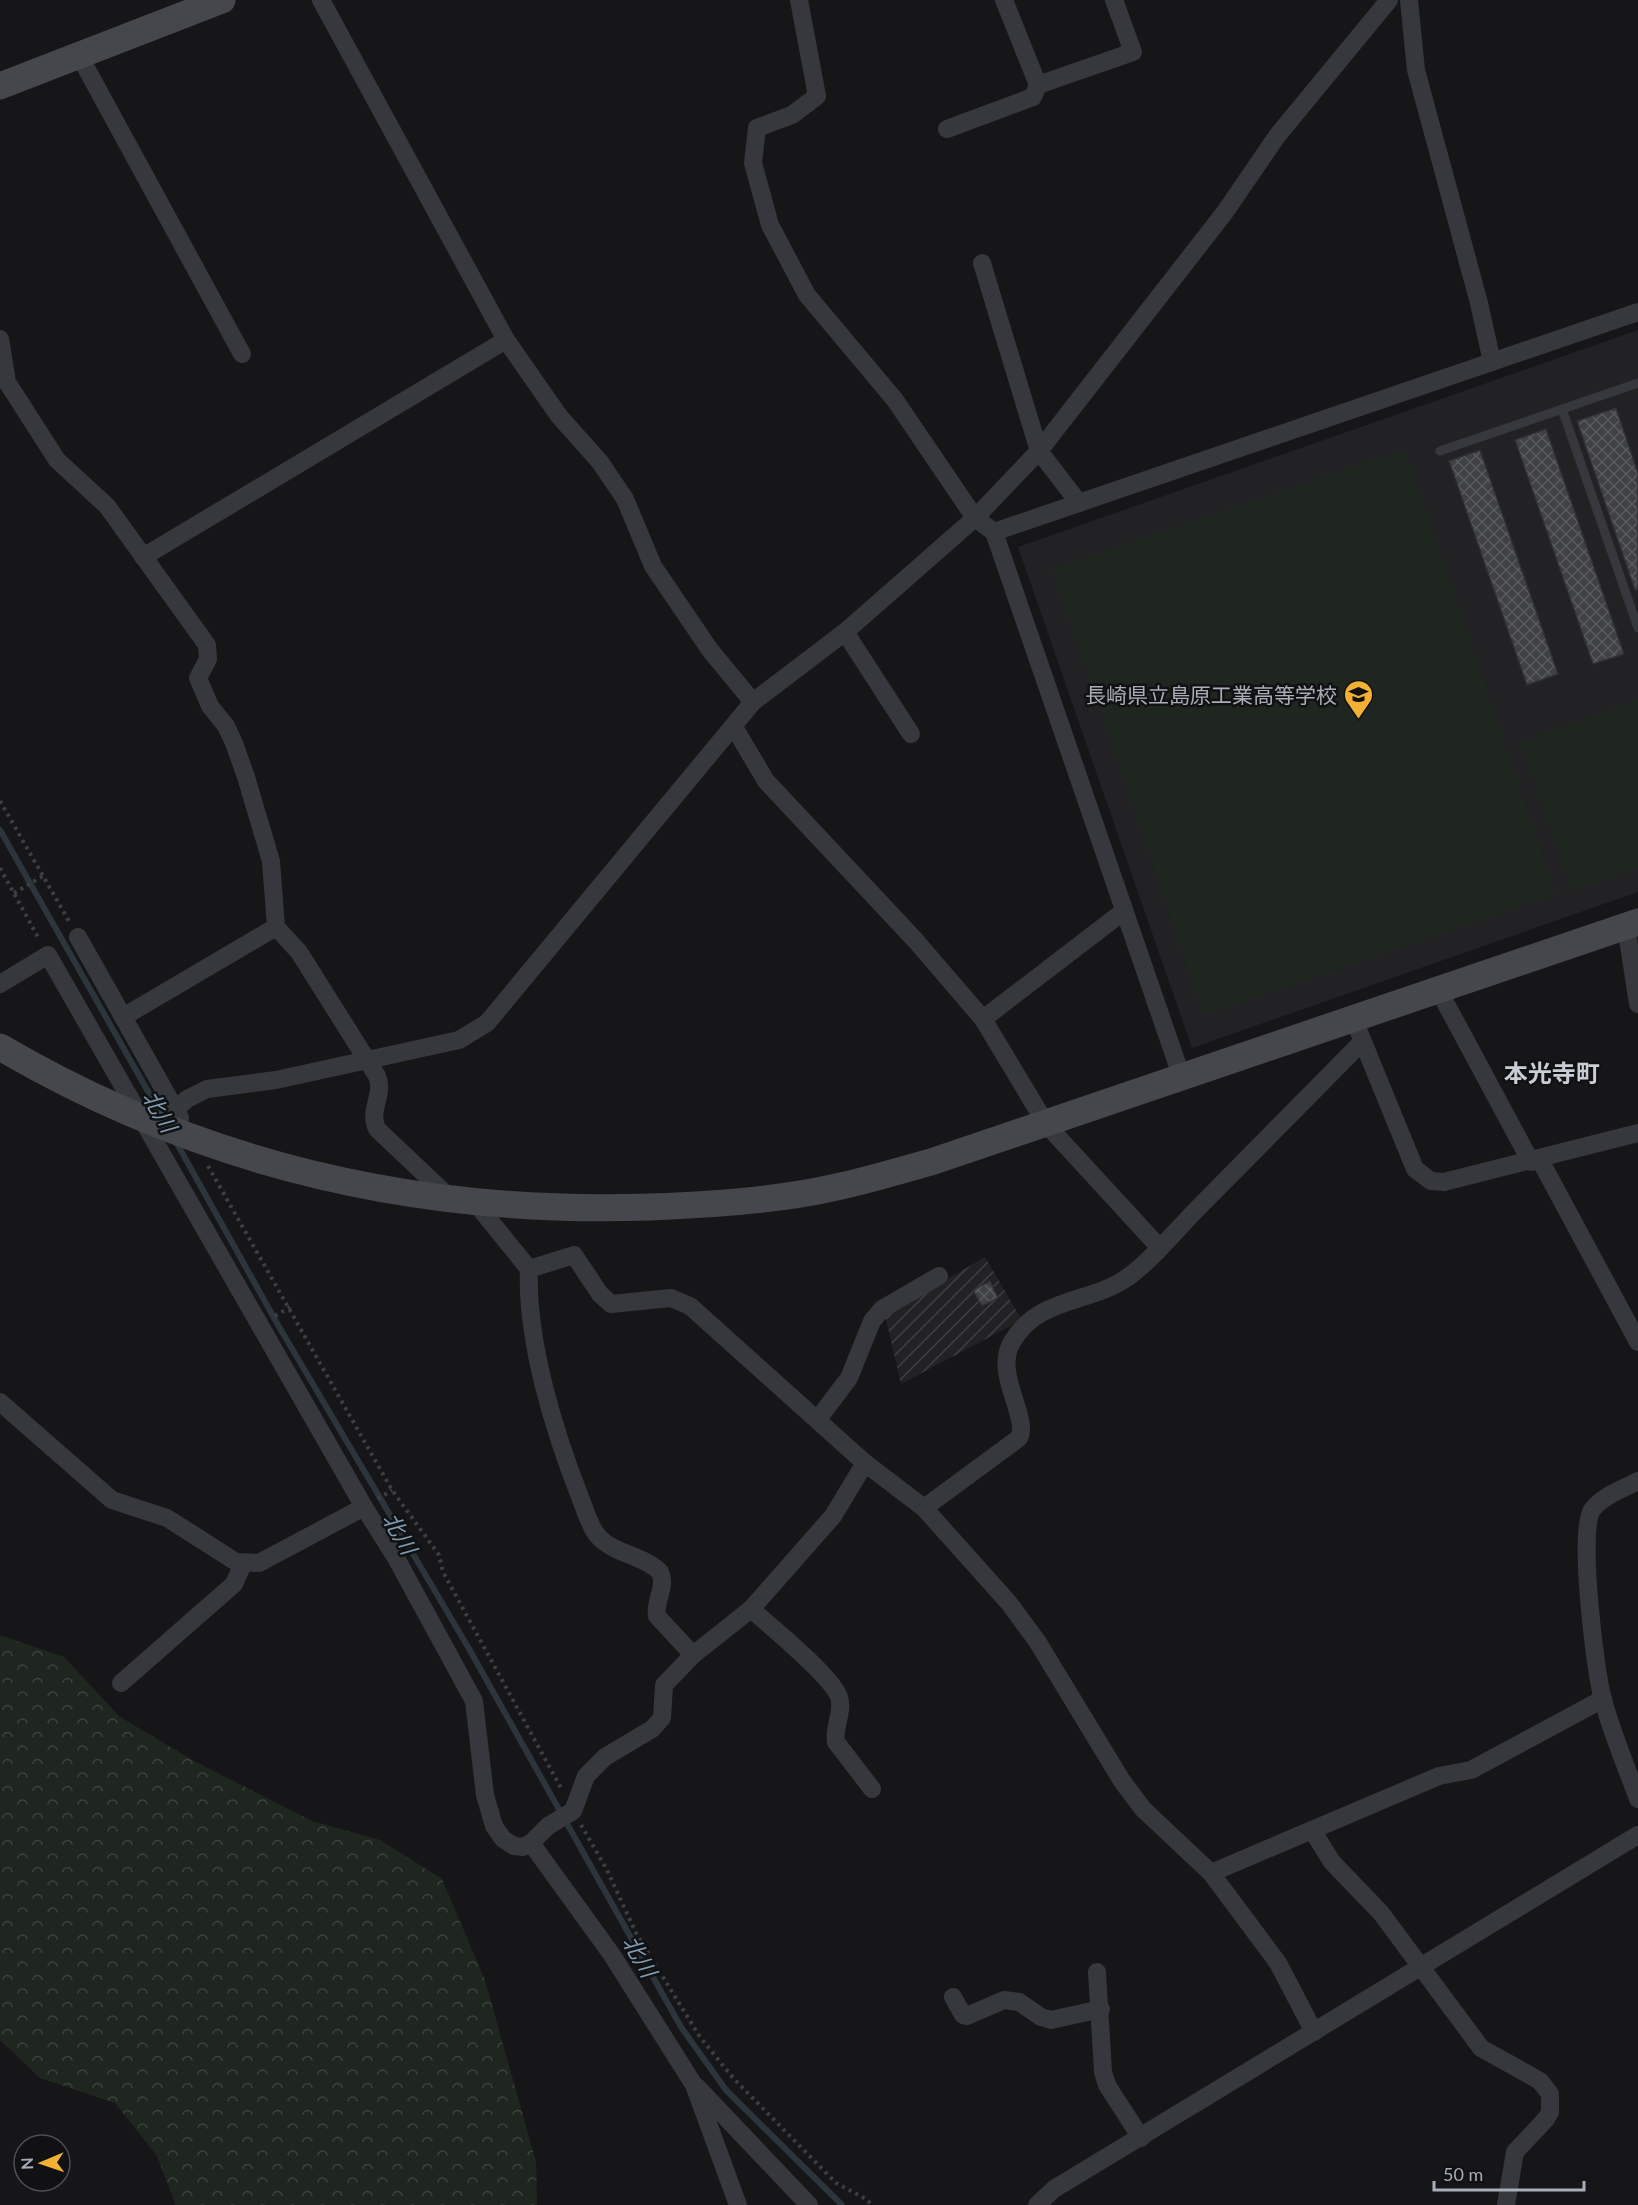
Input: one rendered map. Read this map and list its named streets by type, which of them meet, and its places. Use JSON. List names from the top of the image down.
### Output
{
  "districts": ["本光寺町"],
  "water": ["北川"],
  "places": {
    "school or university": ["長崎県立島原工業高等学校"]
  },
  "scale_bar": "50 m",
  "north": "left"
}
